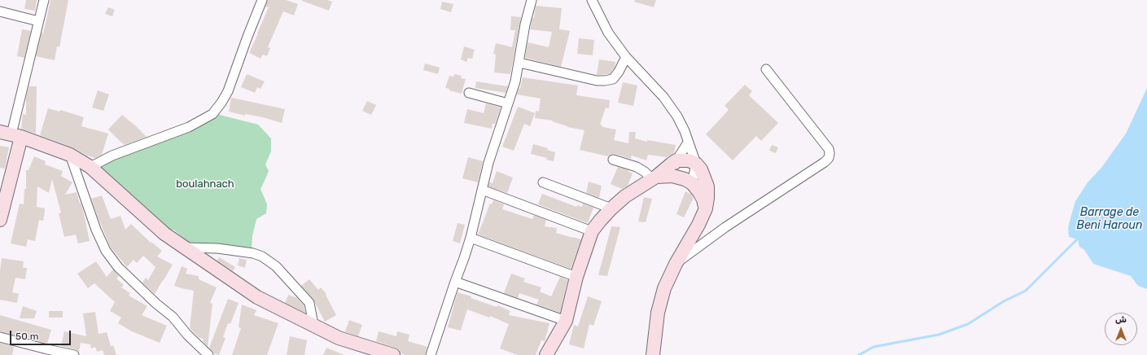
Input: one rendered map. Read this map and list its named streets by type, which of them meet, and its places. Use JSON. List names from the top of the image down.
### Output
{
  "water": ["Barrage de Beni Haroun"],
  "parks": ["boulahnach"],
  "scale_bar": "50 m",
  "north": "top"
}
